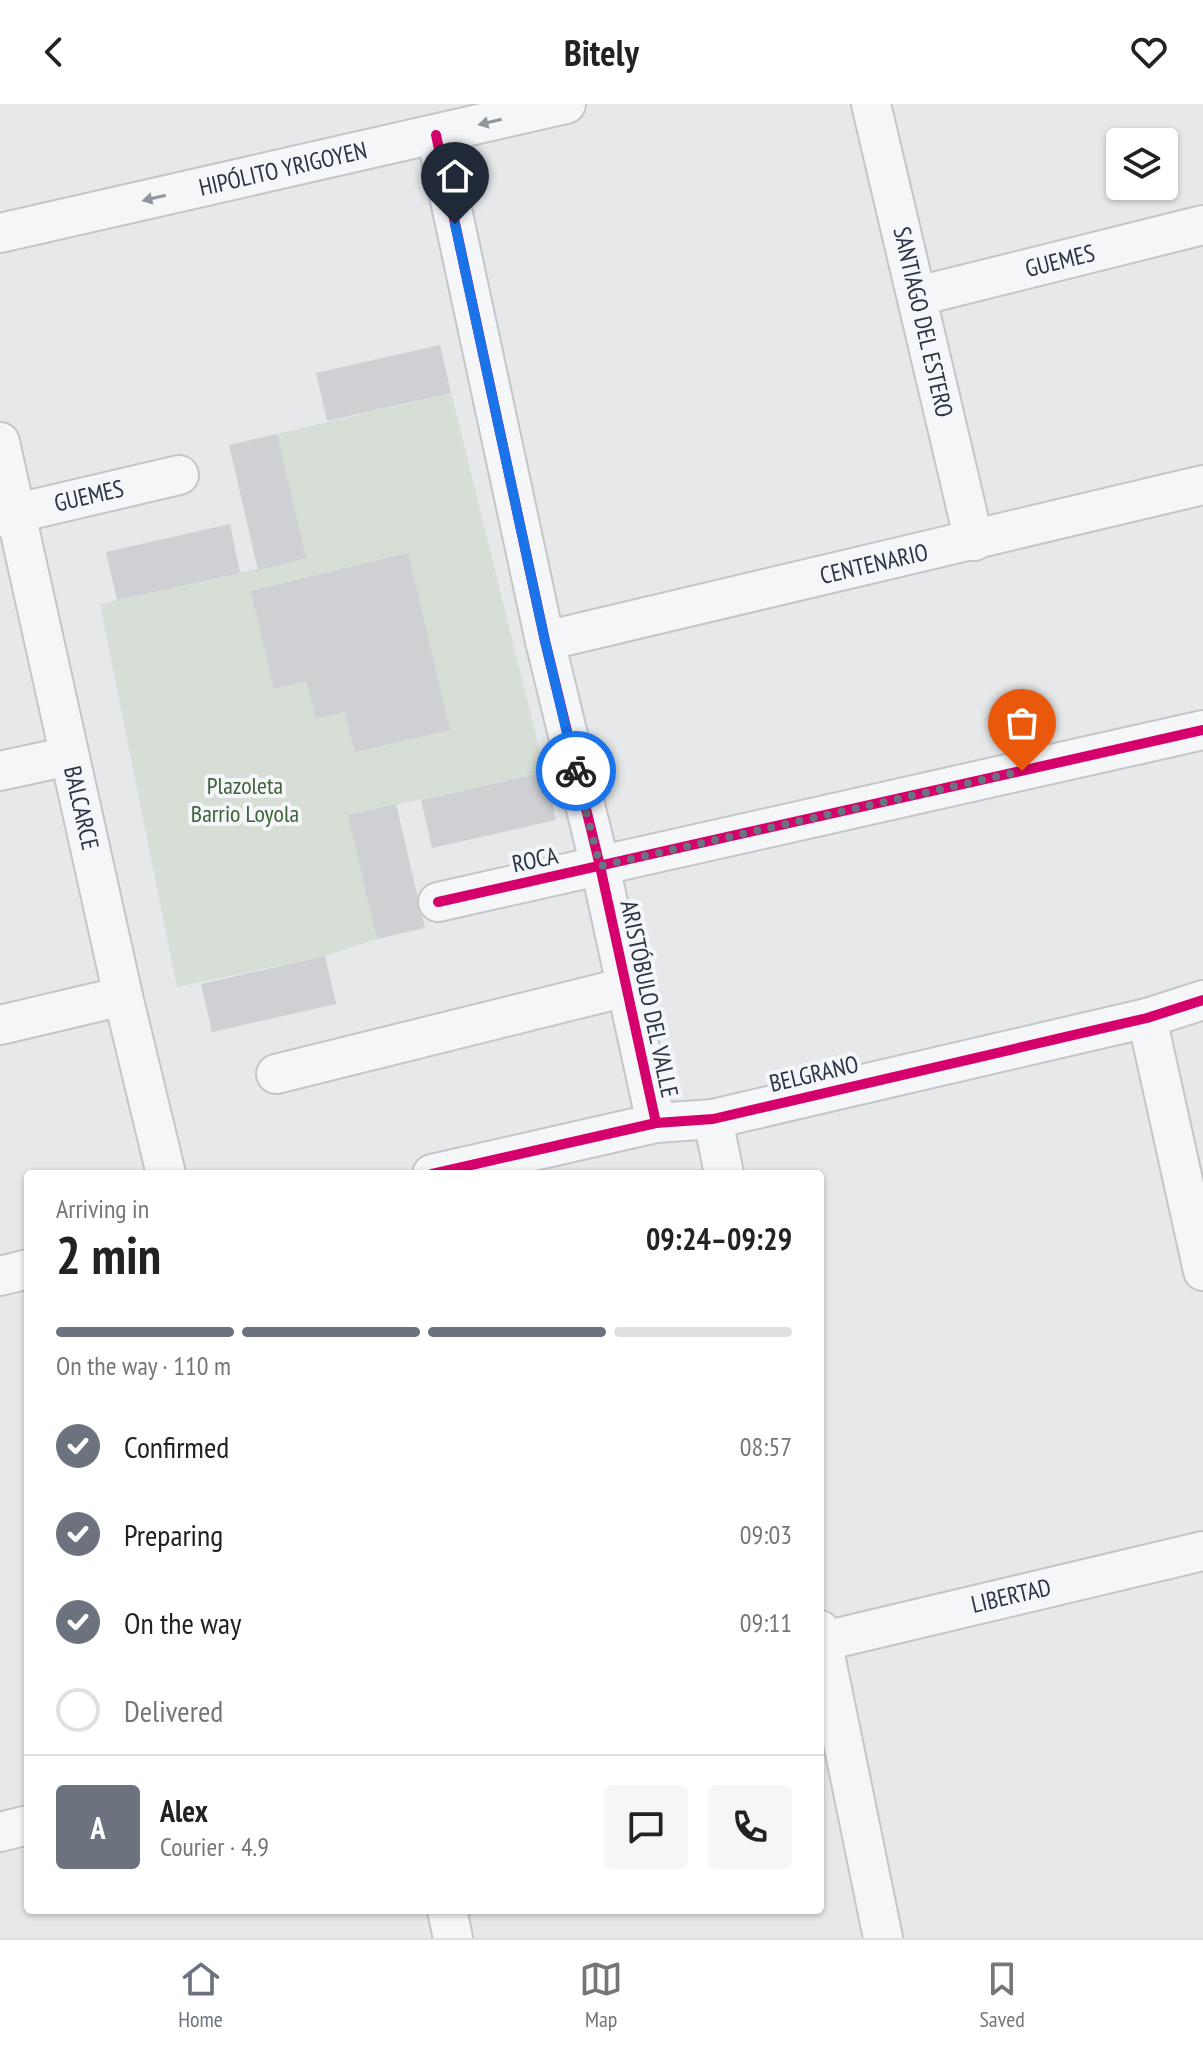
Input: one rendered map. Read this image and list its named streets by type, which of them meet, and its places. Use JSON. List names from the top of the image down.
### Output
{
  "streets": {
    "street": [
      "HIPÓLITO YRIGOYEN",
      "GUEMES",
      "SANTIAGO DEL ESTERO",
      "CENTENARIO",
      "BALCARCE",
      "ROCA",
      "ARISTÓBULO DEL VALLE",
      "BELGRANO",
      "LIBERTAD"
    ]
  },
  "crossings": [
    ["HIPÓLITO YRIGOYEN", "ARISTÓBULO DEL VALLE"],
    ["GUEMES", "SANTIAGO DEL ESTERO"],
    ["GUEMES", "BALCARCE"],
    ["SANTIAGO DEL ESTERO", "CENTENARIO"],
    ["CENTENARIO", "ARISTÓBULO DEL VALLE"],
    ["ROCA", "ARISTÓBULO DEL VALLE"],
    ["ARISTÓBULO DEL VALLE", "BELGRANO"]
  ],
  "one_way": ["HIPÓLITO YRIGOYEN"],
  "parks": ["Plazoleta Barrio Loyola"],
  "page": {
    "header": "Bitely",
    "heading": ["2 min", "Arriving in", "09:24–09:29"],
    "panel": ["Alex", "Courier · 4.9"],
    "bar": "On the way · 110 m",
    "list": [
      ["Confirmed", "08:57"],
      ["Preparing", "09:03"],
      ["On the way", "09:11"],
      "Delivered"
    ],
    "round": "A",
    "tabs": ["Home", "Map", "Saved"]
  }
}
